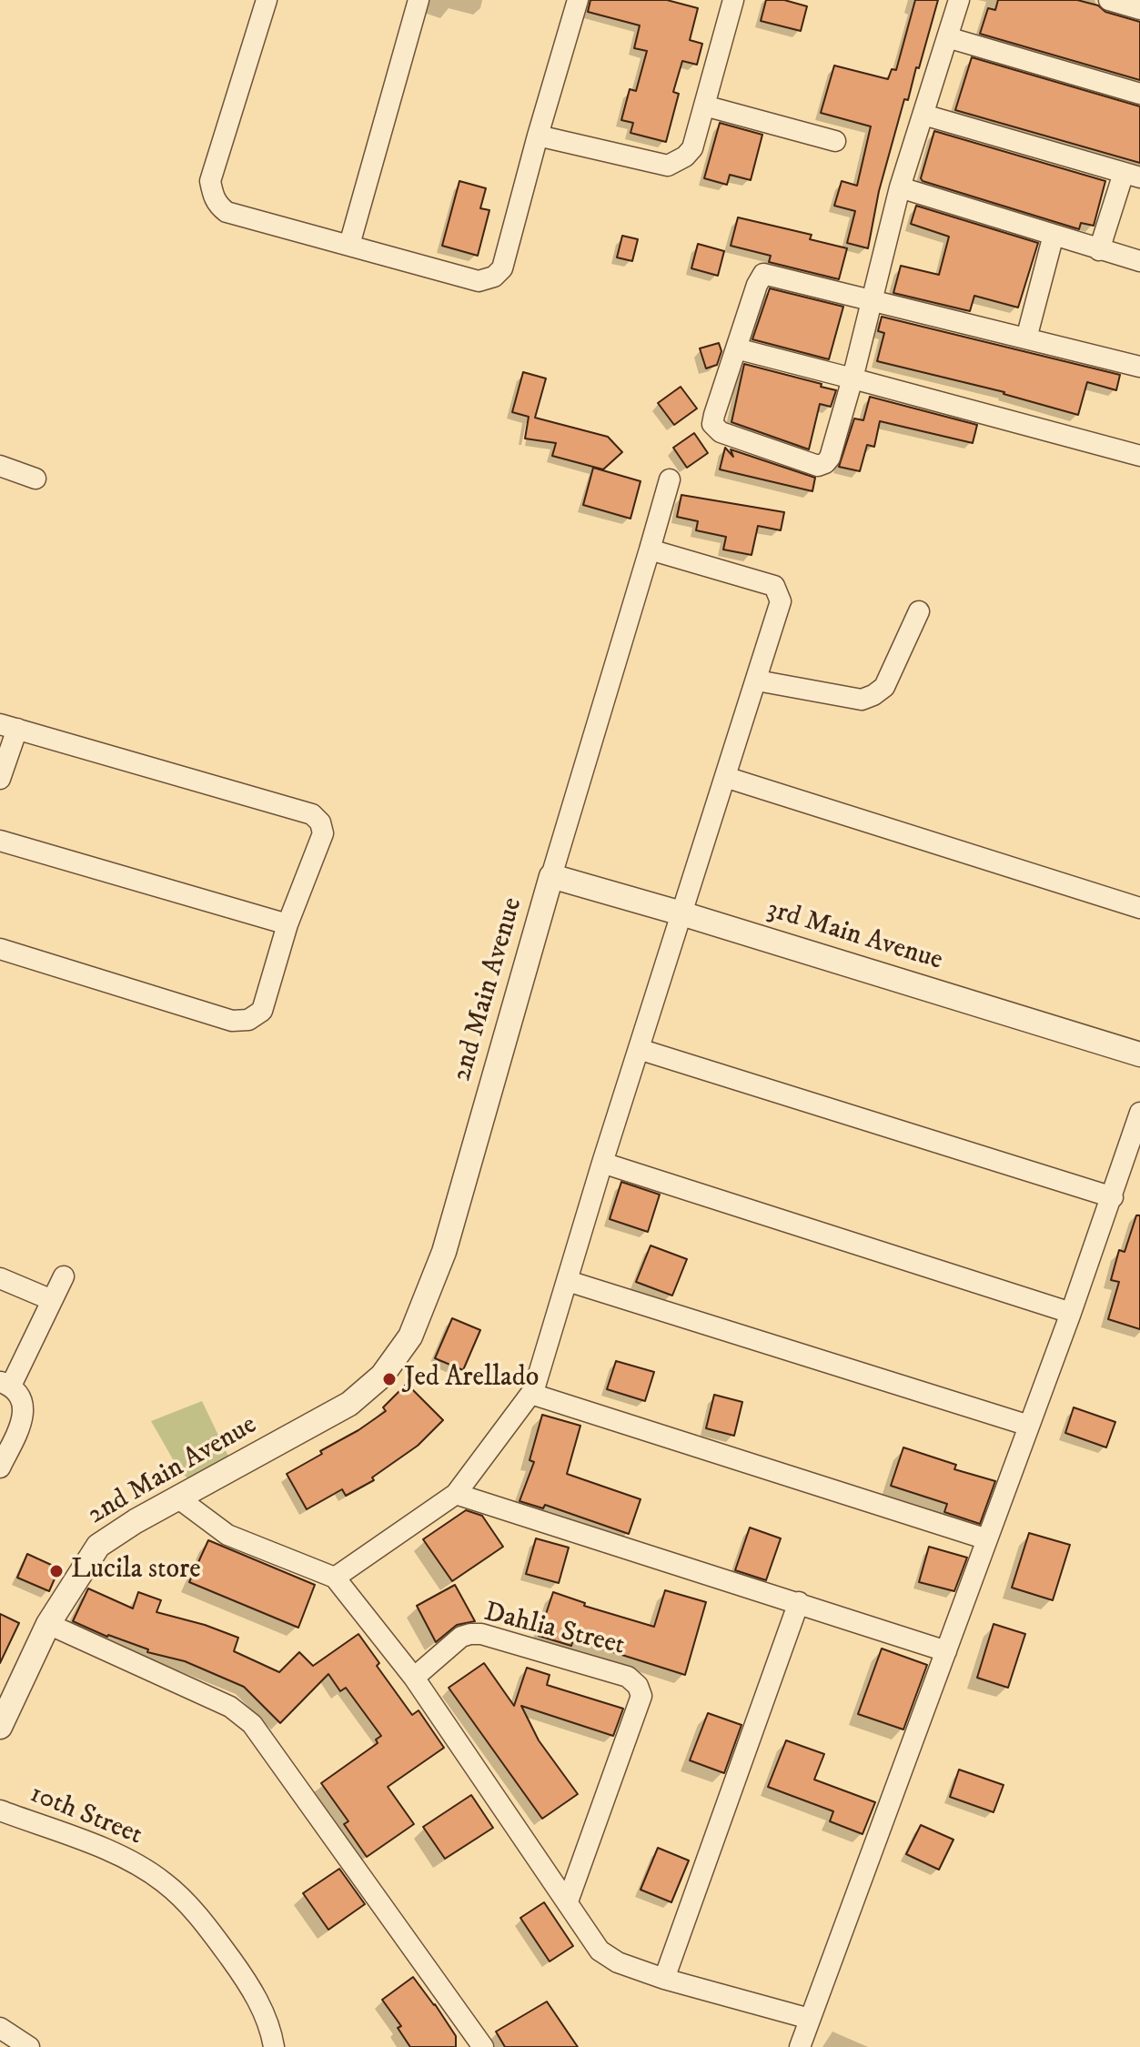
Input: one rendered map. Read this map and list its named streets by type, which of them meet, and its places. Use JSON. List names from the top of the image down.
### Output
{
  "streets": {
    "street": [
      "3rd Main Avenue",
      "2nd Main Avenue",
      "Dahlia Street",
      "10th Street"
    ]
  },
  "crossings": [
    ["3rd Main Avenue", "2nd Main Avenue"]
  ],
  "places": ["Jed Arellado", "Lucila store"]
}
